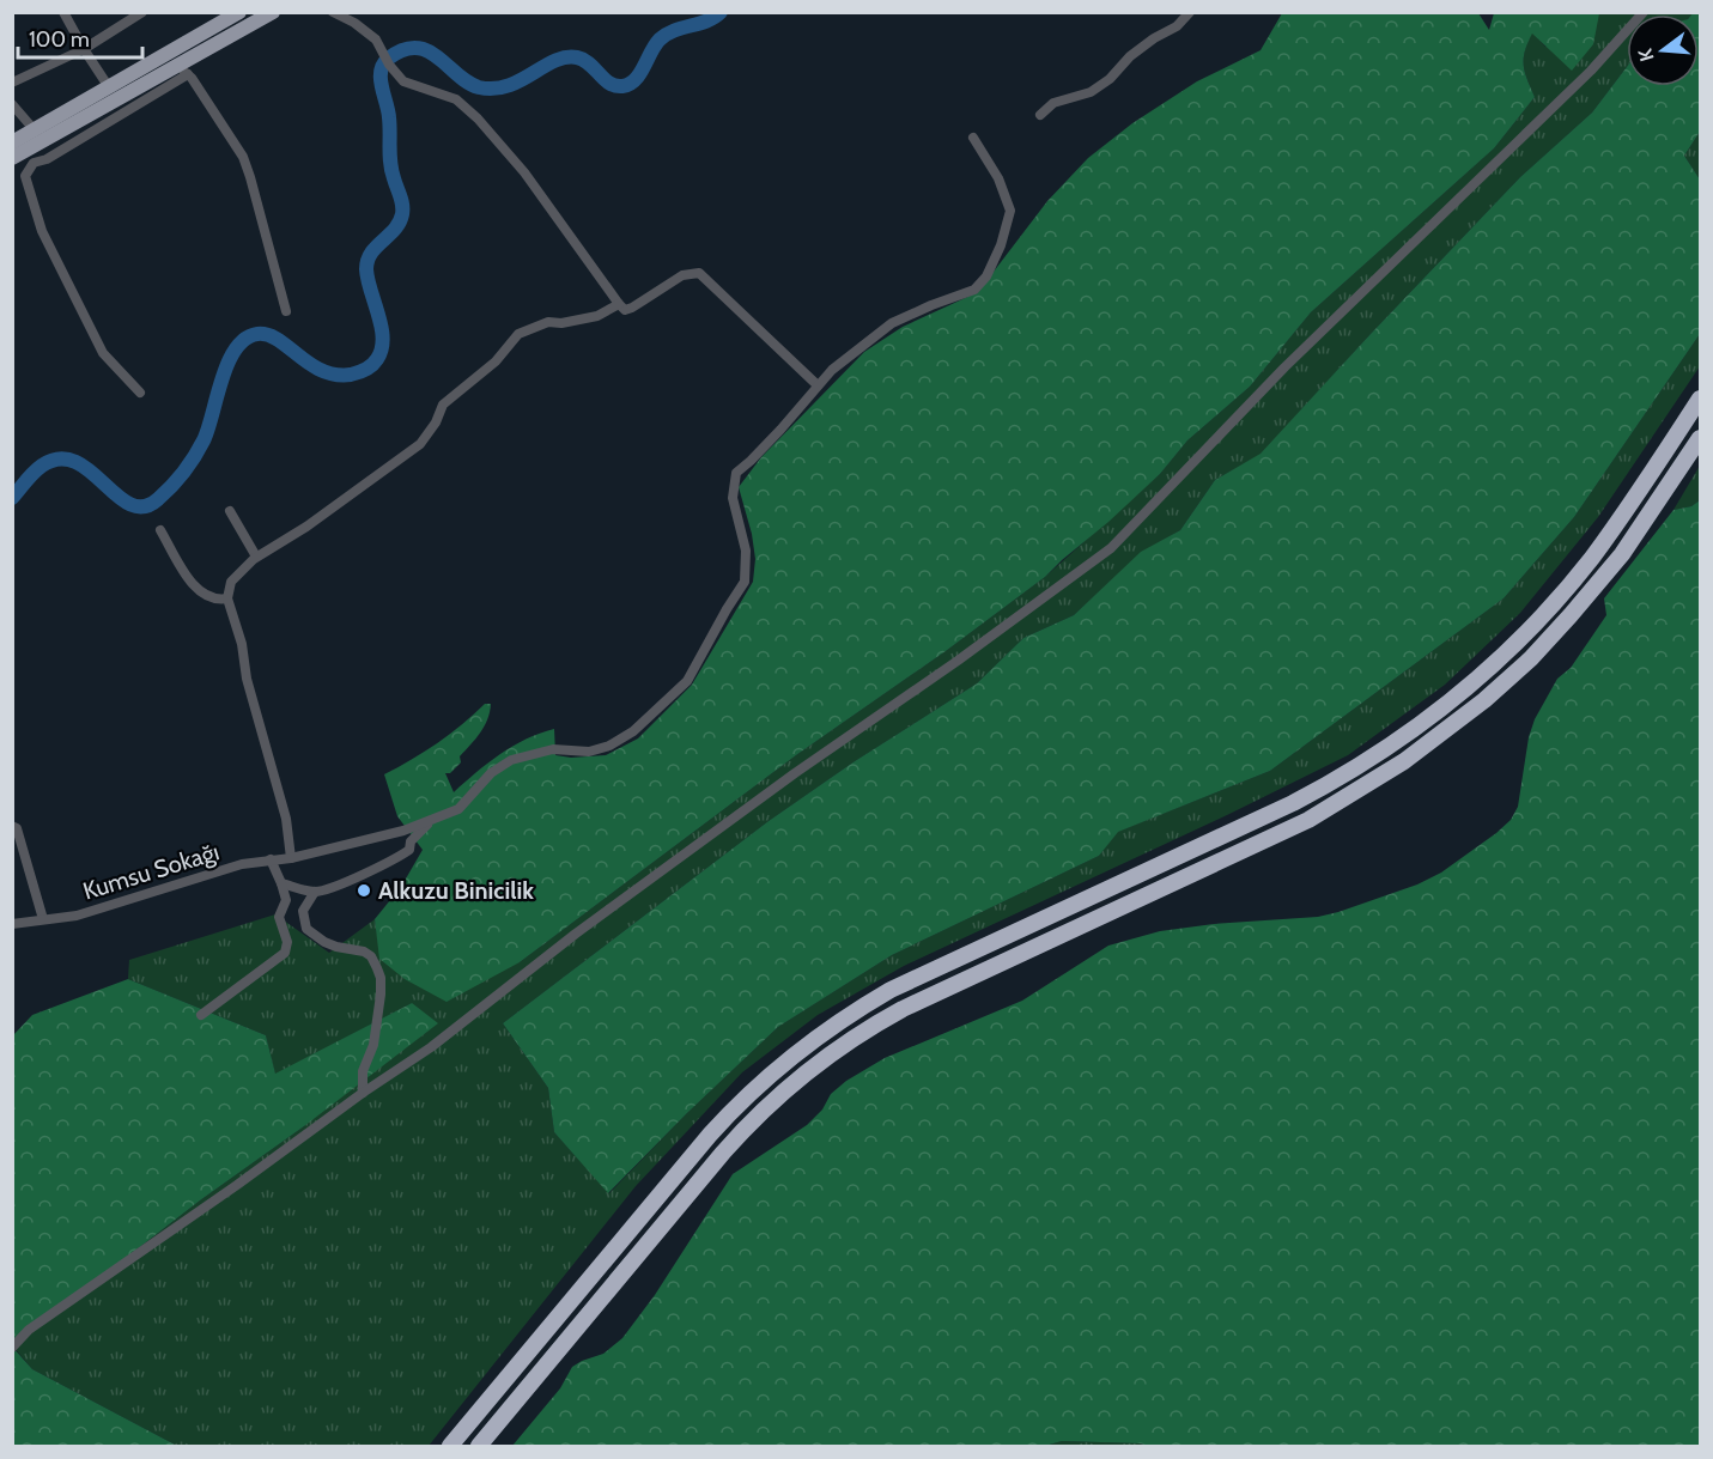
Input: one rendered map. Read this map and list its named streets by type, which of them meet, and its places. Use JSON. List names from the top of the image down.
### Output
{
  "streets": {
    "street": ["Kumsu Sokağı"]
  },
  "places": ["Alkuzu Binicilik"],
  "scale_bar": "100 m",
  "north": "left"
}
